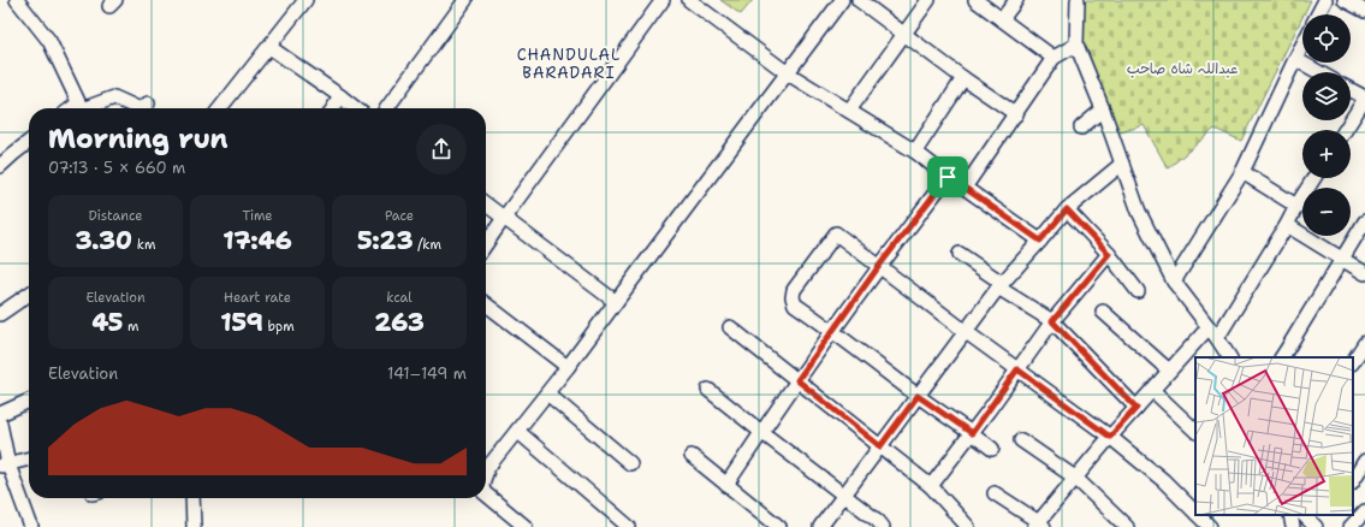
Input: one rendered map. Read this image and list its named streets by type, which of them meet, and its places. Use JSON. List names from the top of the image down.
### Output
{
  "districts": ["CHANDULAL BARADARI"],
  "parks": ["عبداللہ شاہ صاحب"],
  "page": {
    "map_buttons": ["+", "−"],
    "heading": ["Morning run", "07:13 · 5 × 660 m"],
    "stats": [
      ["Distance", "3.30 km"],
      ["Time", "17:46"],
      ["Pace", "5:23 /km"],
      ["Elevation", "45 m"],
      ["Heart rate", "159 bpm"],
      ["kcal", "263"]
    ],
    "chart": ["Elevation", "141–149 m"]
  }
}
